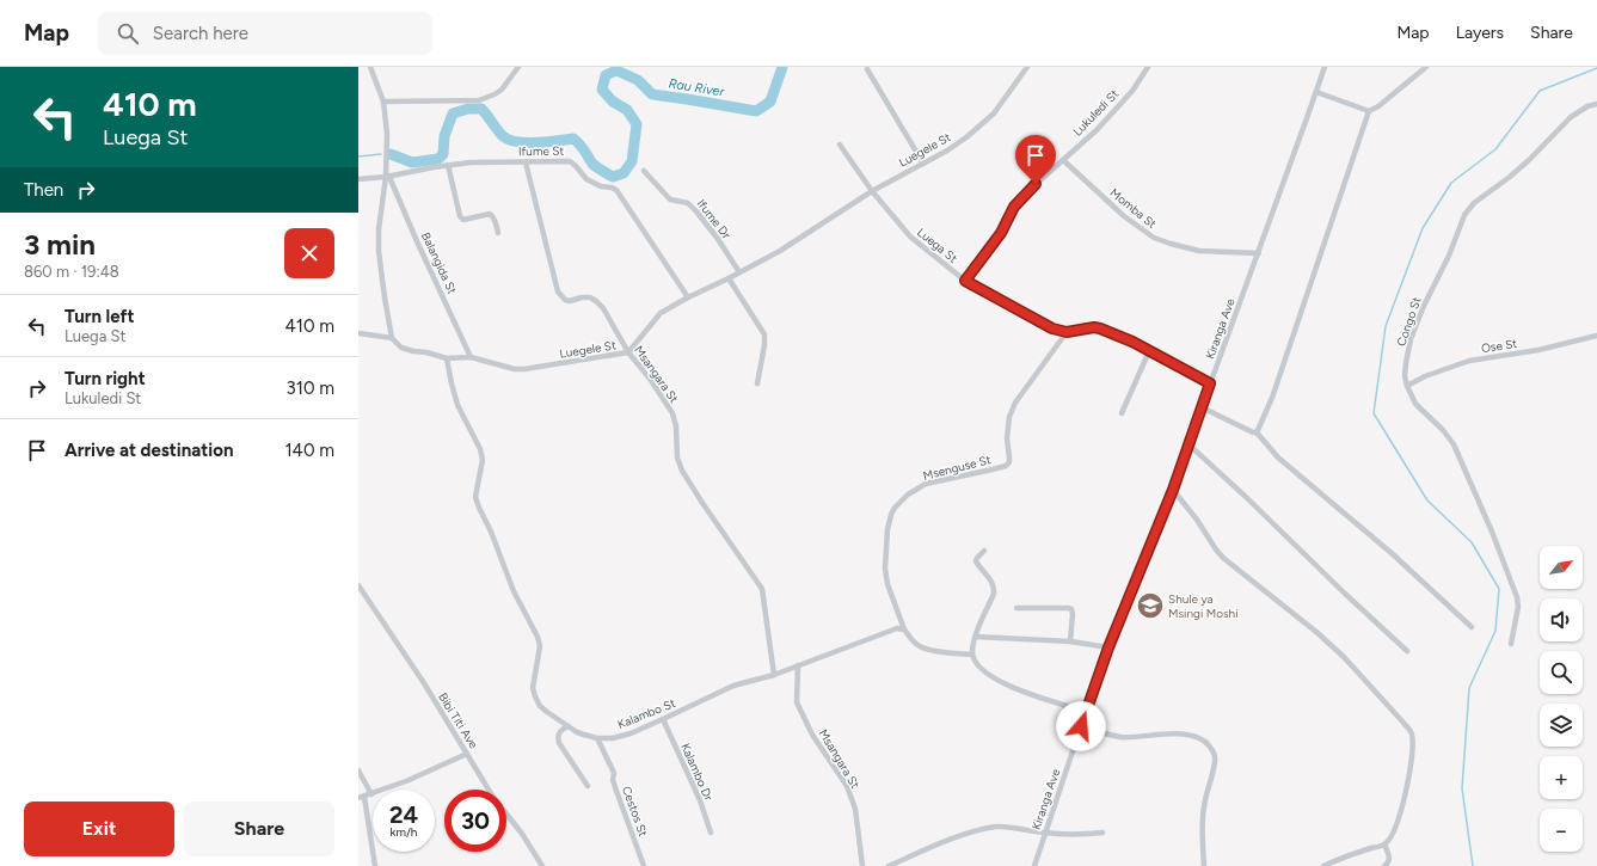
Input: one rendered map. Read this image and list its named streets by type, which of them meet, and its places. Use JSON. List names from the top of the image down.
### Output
{
  "streets": {
    "street": [
      "Lukuledi St",
      "Luegele St",
      "Ifume St",
      "Momba St",
      "Ifume Dr",
      "Luega St",
      "Balangida St",
      "Congo St",
      "Kiranga Ave",
      "Ose St",
      "Msangara St",
      "Msenguse St",
      "Kalambo St",
      "Bibi Titi Ave",
      "Kalambo Dr",
      "Cestos St"
    ]
  },
  "crossings": [
    ["Lukuledi St", "Momba St"],
    ["Lukuledi St", "Luega St"],
    ["Luegele St", "Ifume St"],
    ["Luegele St", "Ifume Dr"],
    ["Luegele St", "Luega St"],
    ["Luegele St", "Balangida St"],
    ["Luegele St", "Msangara St"],
    ["Luegele St", "Kalambo St"],
    ["Ifume St", "Balangida St"],
    ["Ifume St", "Msangara St"],
    ["Momba St", "Kiranga Ave"],
    ["Luega St", "Kiranga Ave"],
    ["Luega St", "Msenguse St"],
    ["Congo St", "Ose St"],
    ["Msangara St", "Kalambo St"],
    ["Msenguse St", "Kalambo St"],
    ["Kalambo St", "Kalambo Dr"],
    ["Kalambo St", "Cestos St"]
  ],
  "water": ["Rau River"],
  "places": {
    "school or university": ["Shule ya Msingi Moshi"]
  },
  "north": "top right",
  "page": {
    "header": "Map",
    "search": "Search here",
    "nav": ["Map", "Layers", "Share"],
    "turn": ["410 m", "Luega St"],
    "then": "Then",
    "heading": ["3 min", "860 m · 19:48"],
    "list": [
      {
        "name": "Turn left",
        "note": "Luega St",
        "value": "410 m"
      },
      {
        "name": "Turn right",
        "note": "Lukuledi St",
        "value": "310 m"
      },
      {
        "name": "Arrive at destination",
        "value": "140 m"
      }
    ],
    "map_buttons": ["+", "−"],
    "speed": "24 km/h",
    "limit": "30",
    "buttons": ["Exit", "Share"]
  }
}
